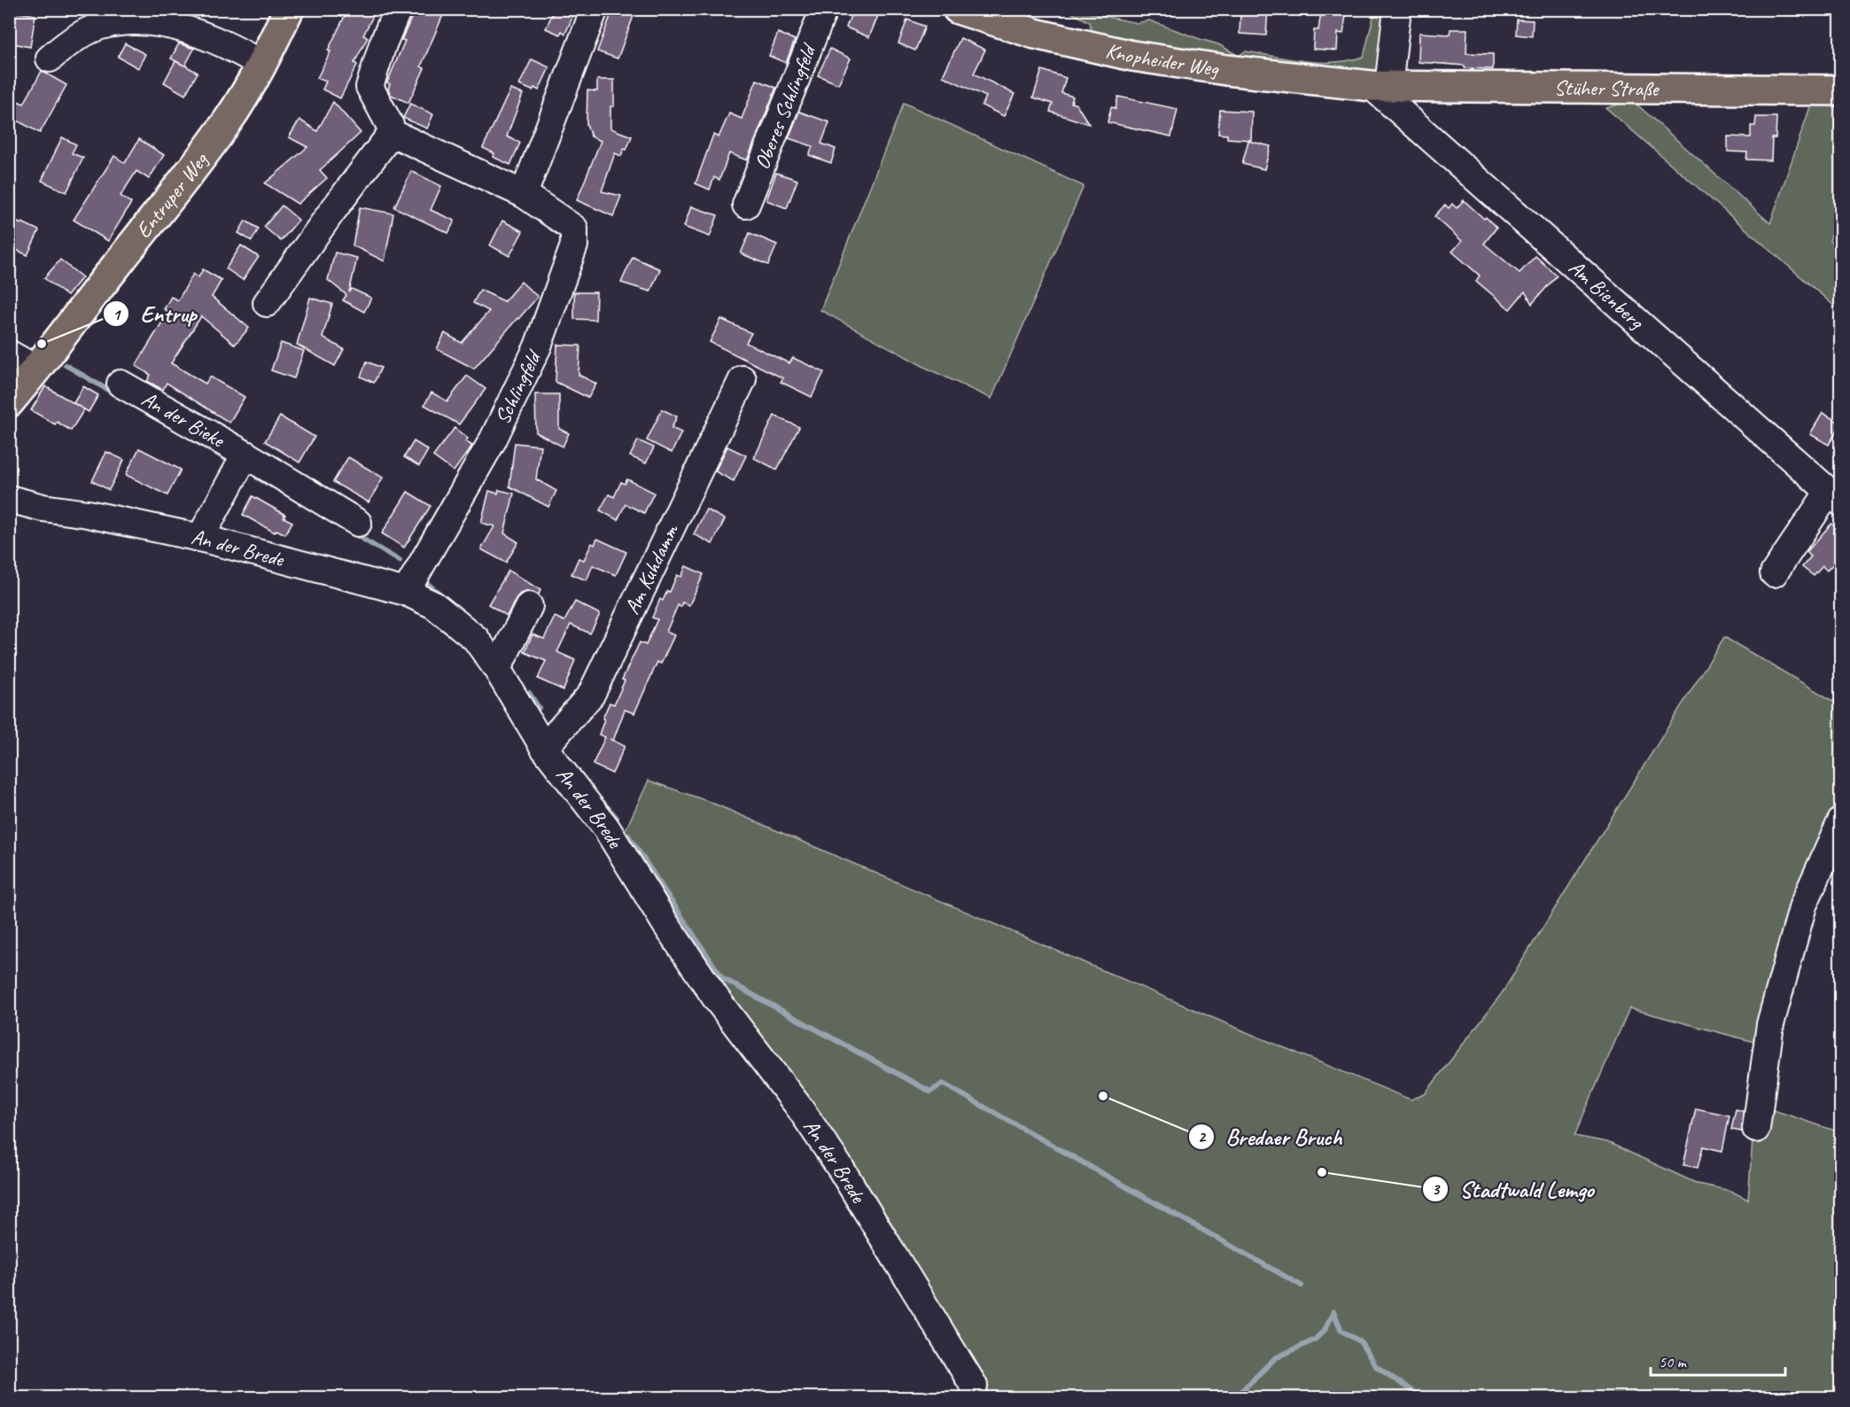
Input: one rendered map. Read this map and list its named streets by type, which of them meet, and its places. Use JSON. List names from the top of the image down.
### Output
{
  "streets": {
    "main road": ["Knopheider Weg", "Stüher Straße", "Entruper Weg"],
    "street": [
      "Oberes Schlingfeld",
      "Am Bienberg",
      "Schlingfeld",
      "An der Bieke",
      "An der Brede",
      "Am Kuhdamm"
    ]
  },
  "crossings": [
    ["Knopheider Weg", "Stüher Straße"],
    ["Knopheider Weg", "Am Bienberg"],
    ["Stüher Straße", "Am Bienberg"],
    ["Schlingfeld", "An der Brede"],
    ["An der Bieke", "An der Brede"],
    ["An der Brede", "Am Kuhdamm"]
  ],
  "places": ["Entrup", "Bredaer Bruch", "Stadtwald Lemgo"],
  "scale_bar": "50 m"
}
